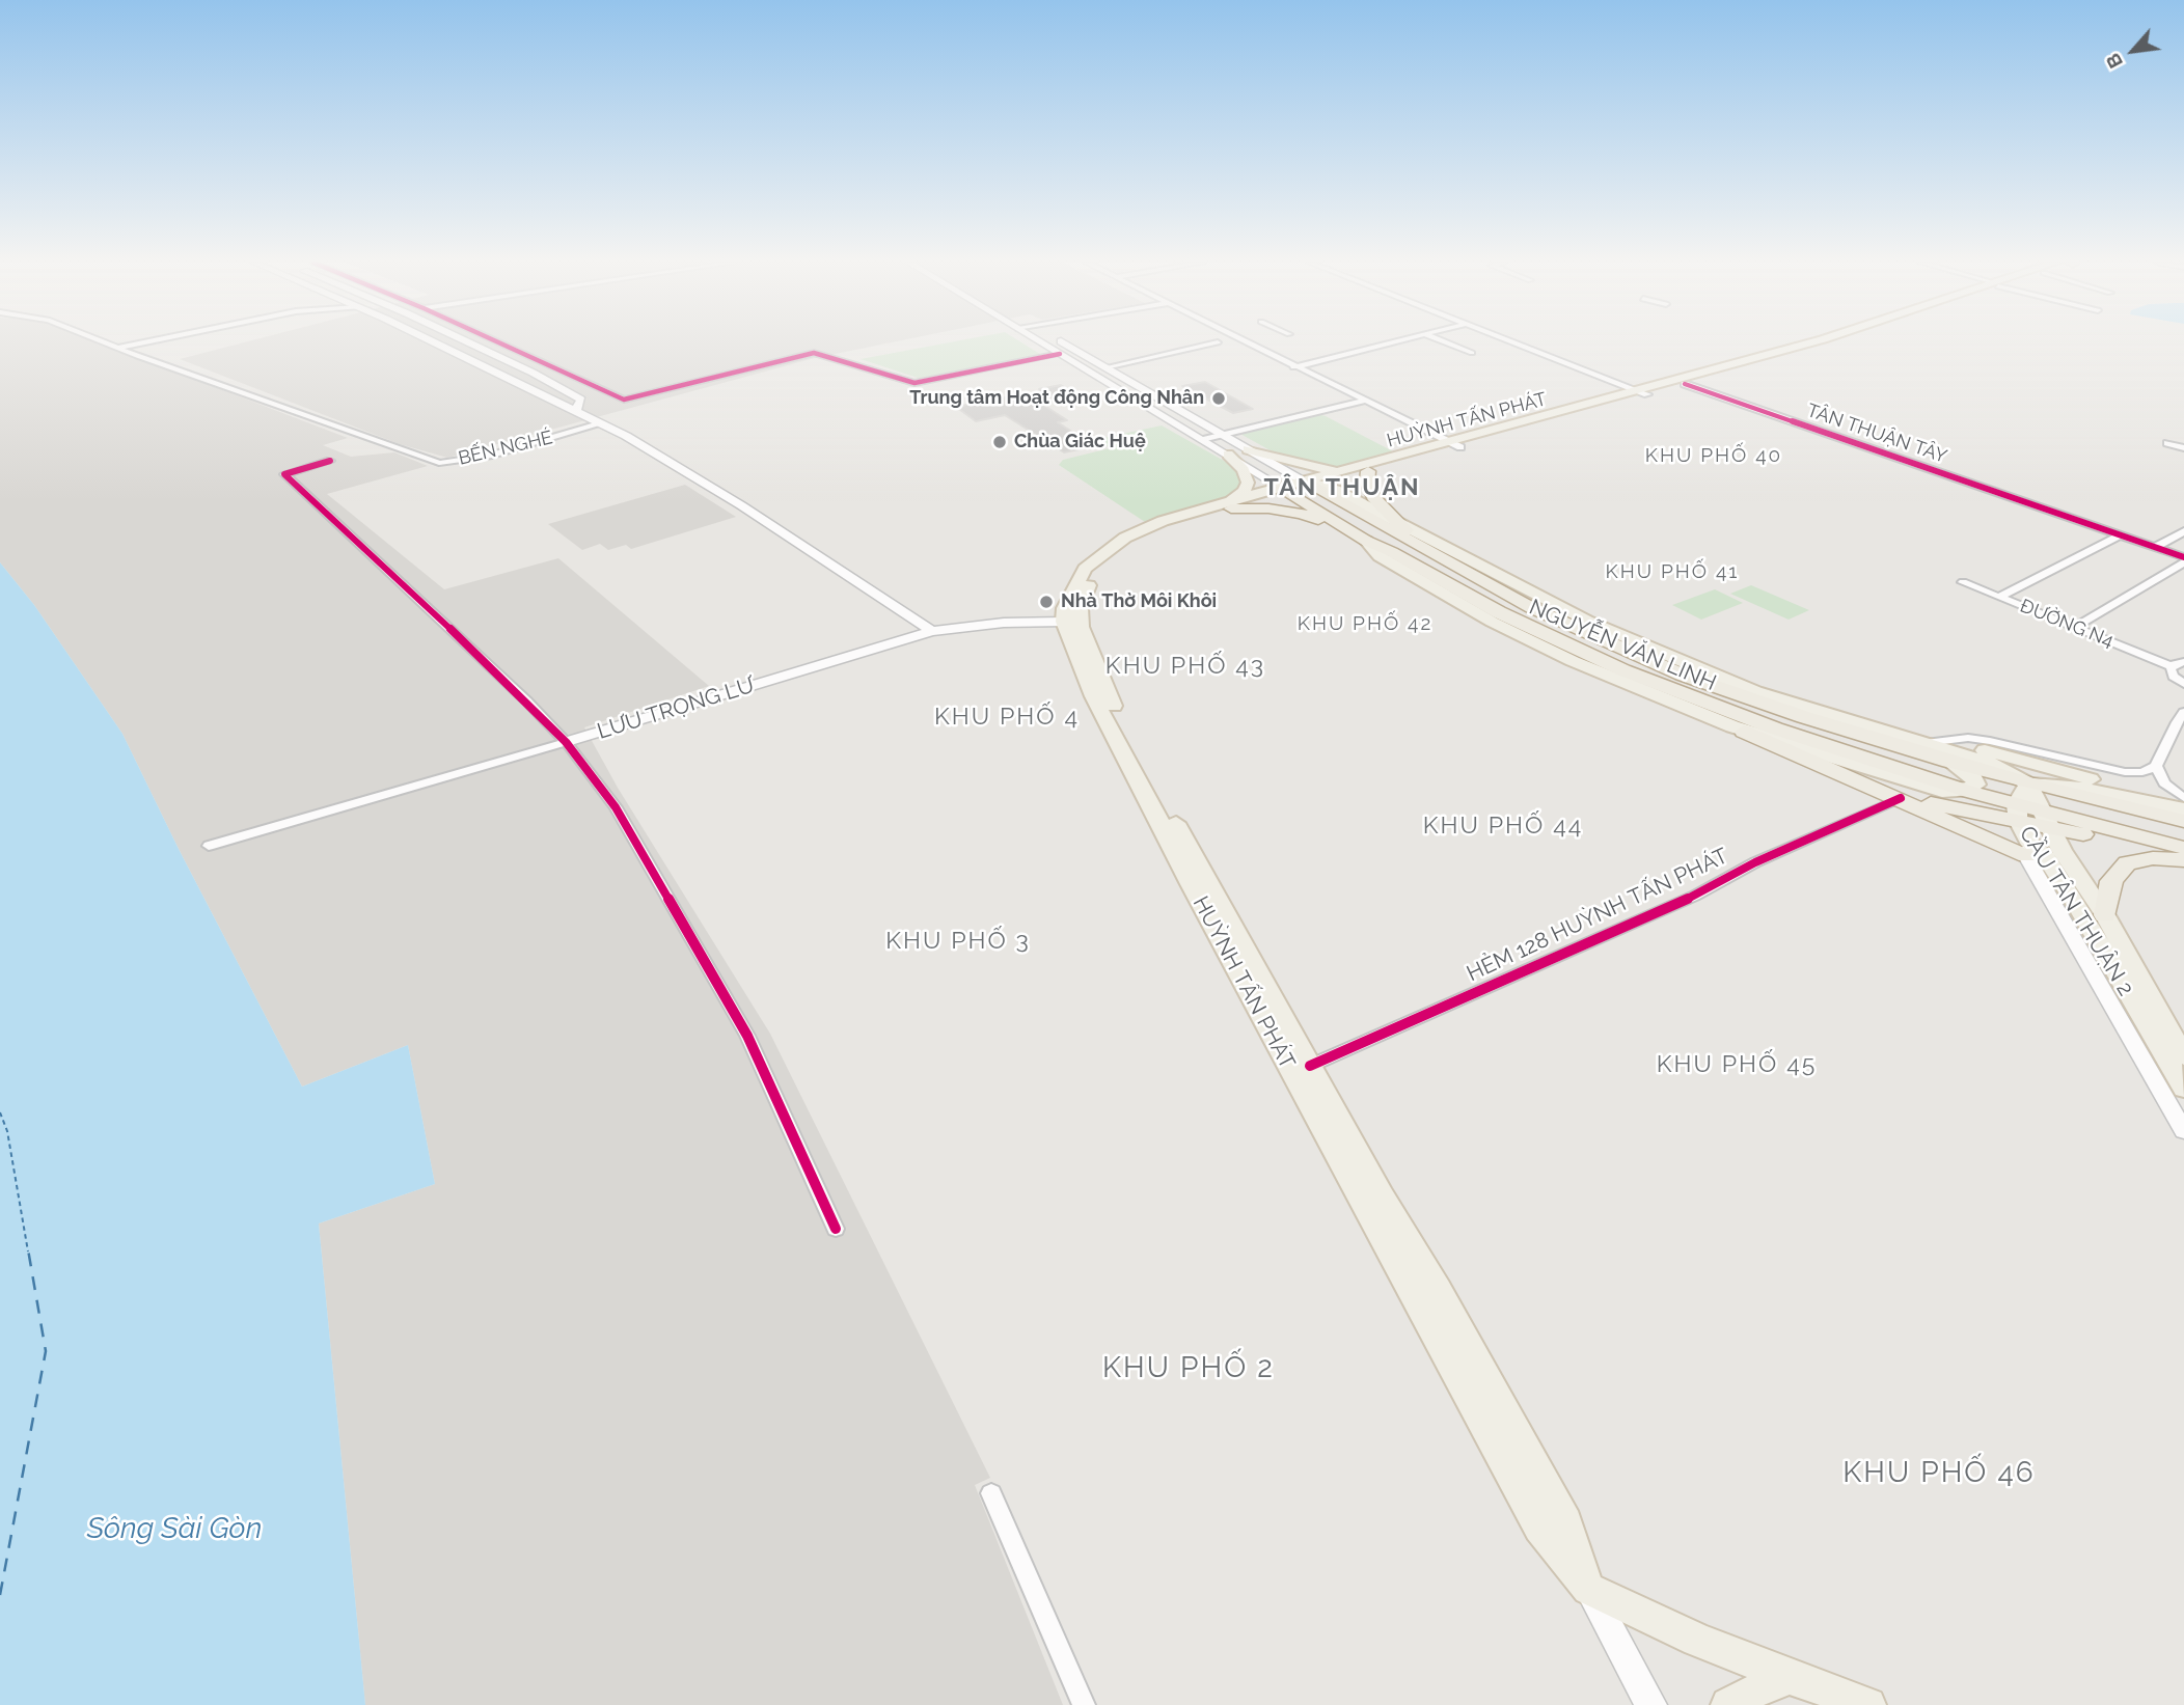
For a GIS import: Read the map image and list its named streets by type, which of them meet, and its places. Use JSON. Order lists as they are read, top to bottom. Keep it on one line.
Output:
{"streets":{"highway":["NGUYỄN VĂN LINH"],"main road":["HUỲNH TẤN PHÁT","CẦU TÂN THUẬN 2"],"street":["TÂN THUẬN TÂY","BẾN NGHÉ","ĐƯỜNG N4","LƯU TRỌNG LƯ","HẺM 128 HUỲNH TẤN PHÁT"]},"crossings":[["HUỲNH TẤN PHÁT","TÂN THUẬN TÂY"],["HUỲNH TẤN PHÁT","NGUYỄN VĂN LINH"],["HUỲNH TẤN PHÁT","LƯU TRỌNG LƯ"],["HUỲNH TẤN PHÁT","HẺM 128 HUỲNH TẤN PHÁT"],["NGUYỄN VĂN LINH","CẦU TÂN THUẬN 2"]],"districts":["KHU PHỐ 40","TÂN THUẬN","KHU PHỐ 41","KHU PHỐ 42","KHU PHỐ 43","KHU PHỐ 4","KHU PHỐ 44","KHU PHỐ 3","KHU PHỐ 45","KHU PHỐ 2","KHU PHỐ 46"],"water":["Sông Sài Gòn"],"places":["Trung tâm Hoạt động Công Nhân","Chùa Giác Huệ","Nhà Thờ Môi Khôi"],"north":"bottom left"}
